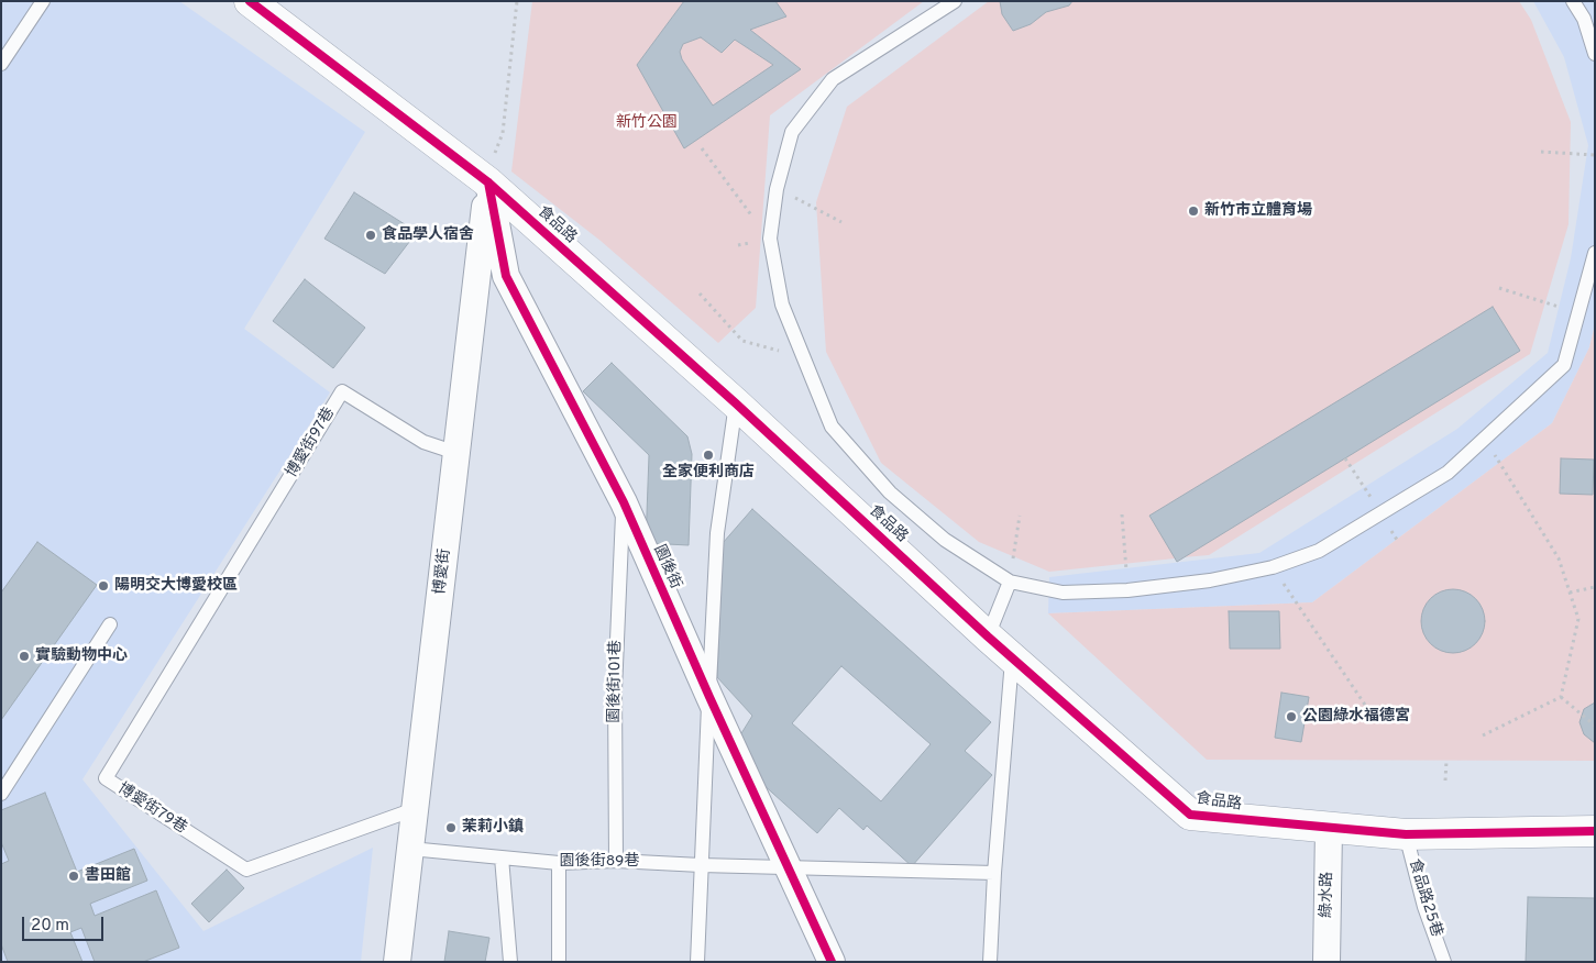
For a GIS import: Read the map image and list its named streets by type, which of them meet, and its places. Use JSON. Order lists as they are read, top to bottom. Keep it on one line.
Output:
{"streets":{"street":["食品路","園後街","博愛街","綠水路"],"lane":["博愛街97巷","園後街101巷","博愛街79巷","園後街89巷","食品路25巷"]},"crossings":[["食品路","園後街"],["食品路","博愛街"],["食品路","綠水路"],["食品路","食品路25巷"],["博愛街97巷","博愛街"],["博愛街97巷","博愛街79巷"],["園後街","博愛街"],["園後街","園後街101巷"],["園後街","園後街89巷"],["博愛街","博愛街79巷"],["博愛街","園後街89巷"],["園後街101巷","園後街89巷"]],"parks":["新竹公園"],"places":["新竹市立體育場","食品學人宿舍","全家便利商店","陽明交大博愛校區","實驗動物中心","公園綠水福德宮","茉莉小鎮","書田館"],"scale_bar":"20 m"}
